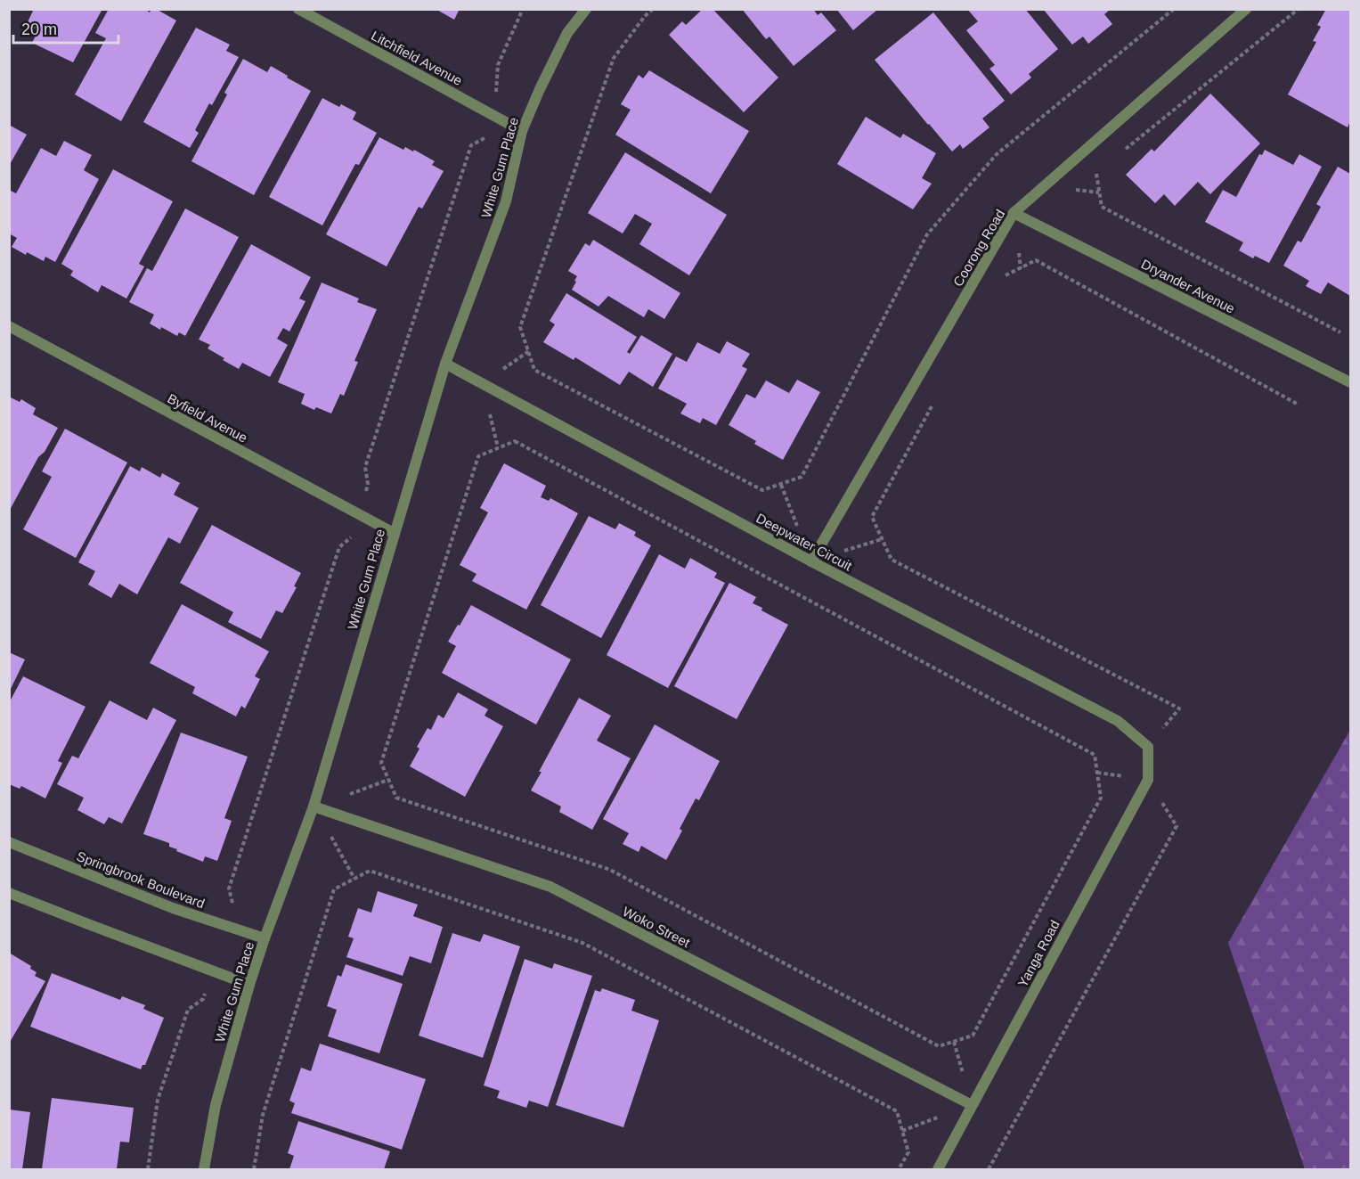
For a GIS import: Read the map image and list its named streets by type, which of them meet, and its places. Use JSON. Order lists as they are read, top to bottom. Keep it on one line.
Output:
{"streets":{"street":["Litchfield Avenue","White Gum Place","Coorong Road","Dryander Avenue","Byfield Avenue","Deepwater Circuit","Springbrook Boulevard","Woko Street","Yanga Road"]},"crossings":[["Litchfield Avenue","White Gum Place"],["White Gum Place","Byfield Avenue"],["White Gum Place","Deepwater Circuit"],["White Gum Place","Springbrook Boulevard"],["White Gum Place","Woko Street"],["Coorong Road","Dryander Avenue"],["Coorong Road","Deepwater Circuit"],["Deepwater Circuit","Yanga Road"],["Woko Street","Yanga Road"]],"scale_bar":"20 m"}
